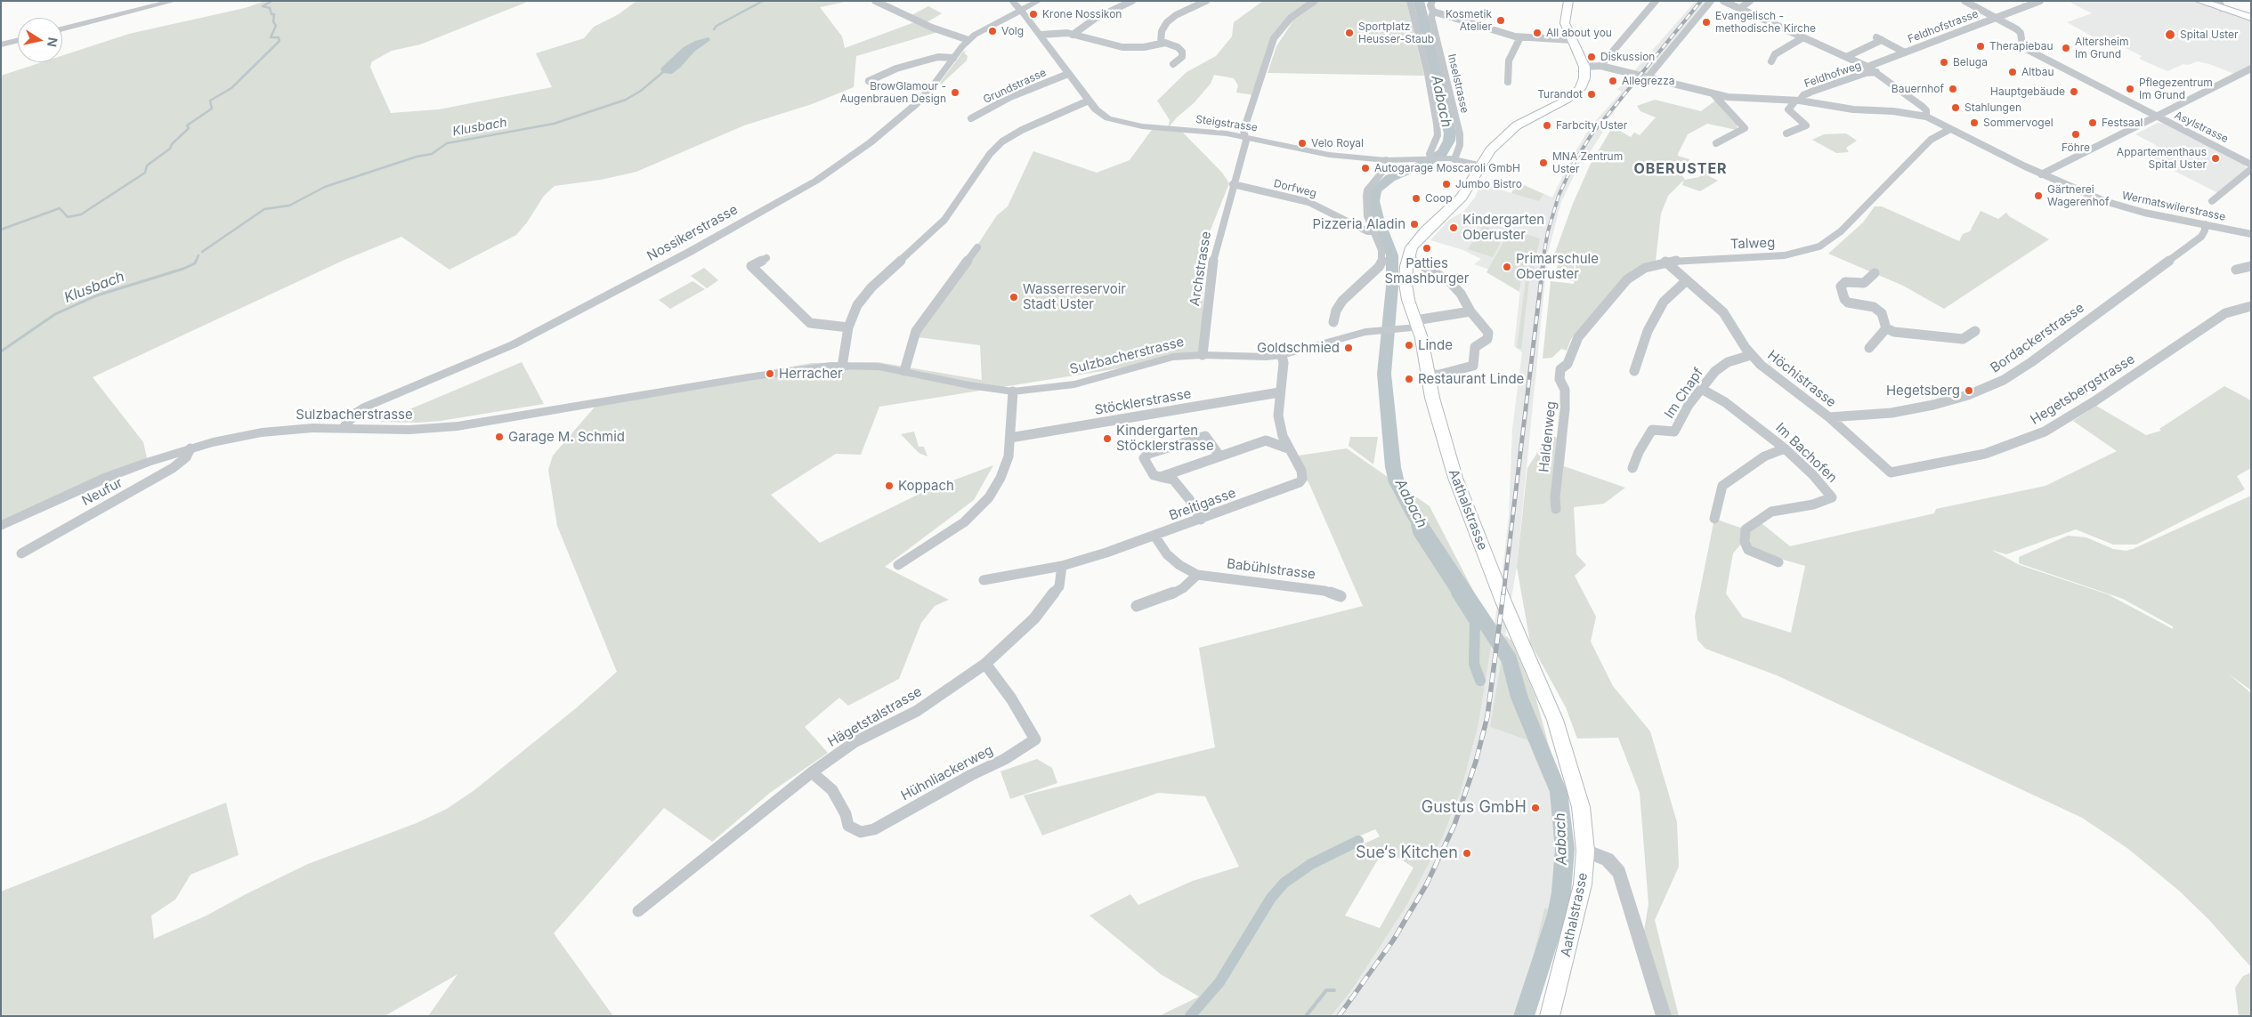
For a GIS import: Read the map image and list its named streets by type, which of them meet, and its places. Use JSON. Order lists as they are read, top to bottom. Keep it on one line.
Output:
{"streets":{"main road":["Aathalstrasse"],"street":["Feldhofstrasse","Feldhofweg","Inselstrasse","Grundstrasse","Steigstrasse","Asylstrasse","Dorfweg","Wermatswilerstrasse","Nossikerstrasse","Talweg","Archstrasse","Bordackerstrasse","Sulzbacherstrasse","Höchistrasse","Hegetsbergstrasse","Im Chapf","Stöcklerstrasse","Haldenweg","Im Bachofen","Neufur","Breitigasse","Babühlstrasse","Hägetstalstrasse","Hühnliackerweg"]},"crossings":[["Feldhofstrasse","Asylstrasse"],["Feldhofweg","Wermatswilerstrasse"],["Inselstrasse","Steigstrasse"],["Grundstrasse","Steigstrasse"],["Steigstrasse","Nossikerstrasse"],["Steigstrasse","Archstrasse"],["Steigstrasse","Aathalstrasse"],["Dorfweg","Archstrasse"],["Wermatswilerstrasse","Talweg"],["Wermatswilerstrasse","Bordackerstrasse"],["Wermatswilerstrasse","Aathalstrasse"],["Nossikerstrasse","Sulzbacherstrasse"],["Talweg","Höchistrasse"],["Talweg","Haldenweg"],["Archstrasse","Sulzbacherstrasse"],["Bordackerstrasse","Höchistrasse"],["Sulzbacherstrasse","Neufur"],["Sulzbacherstrasse","Breitigasse"],["Sulzbacherstrasse","Aathalstrasse"],["Höchistrasse","Hegetsbergstrasse"],["Höchistrasse","Im Chapf"],["Im Chapf","Im Bachofen"],["Stöcklerstrasse","Breitigasse"],["Breitigasse","Babühlstrasse"],["Breitigasse","Hägetstalstrasse"],["Hägetstalstrasse","Hühnliackerweg"]],"districts":["OBERUSTER"],"water":["Aabach","Klusbach"],"places":["Krone Nossikon","Kosmetik Atelier","Evangelisch - methodische Kirche","Volg","Sportplatz Heusser-Staub","All about you","Spital Uster","Therapiebau","Altersheim Im Grund","Diskussion","Beluga","Altbau","Allegrezza","Bauernhof","Pflegezentrum Im Grund","Hauptgebäude","BrowGlamour - Augenbrauen Design","Turandot","Stahlungen","Sommervogel","Festsaal","Farbcity Uster","Föhre","Velo Royal","Appartementhaus Spital Uster","MNA Zentrum Uster","Autogarage Moscaroli GmbH","Jumbo Bistro","Gärtnerei Wagerenhof","Coop","Pizzeria Aladin","Kindergarten Oberuster","Patties Smashburger","Primarschule Oberuster","Wasserreservoir Stadt Uster","Linde","Goldschmied","Herracher","Restaurant Linde","Hegetsberg","Garage M. Schmid","Kindergarten Stöcklerstrasse","Koppach","Gustus GmbH","Sue‘s Kitchen"],"north":"right"}
